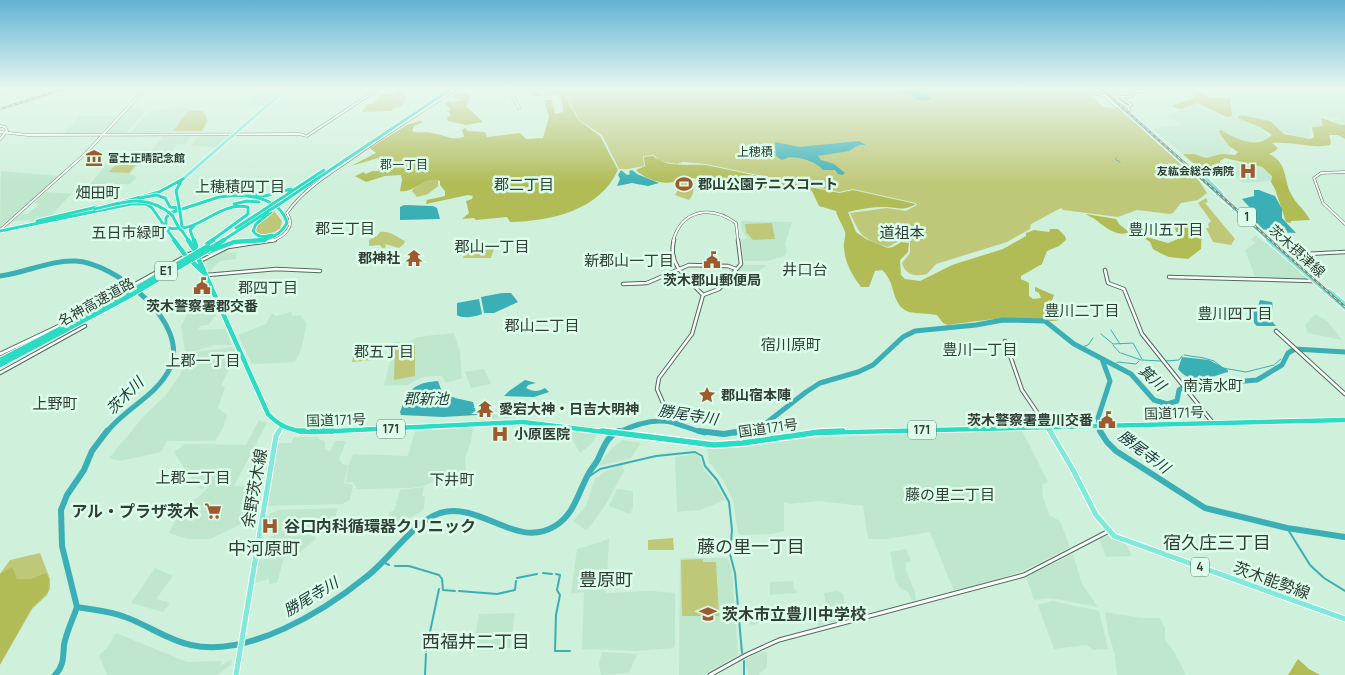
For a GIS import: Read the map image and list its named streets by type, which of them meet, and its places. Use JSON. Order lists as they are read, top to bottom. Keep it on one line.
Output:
{"streets":{"highway":["E1","名神高速道路","国道171号","171"],"main road":["1","茨木摂津線","余野茨木線","4","茨木能勢線"]},"crossings":[["国道171号","余野茨木線"]],"districts":["上穂積","郡一丁目","郡二丁目","上穂積四丁目","畑田町","郡三丁目","豊川五丁目","五日市緑町","道祖本","郡山一丁目","新郡山一丁目","井口台","郡四丁目","豊川二丁目","豊川四丁目","郡山二丁目","宿川原町","豊川一丁目","郡五丁目","上郡一丁目","南清水町","上野町","上郡二丁目","下井町","藤の里二丁目","宿久庄三丁目","藤の里一丁目","中河原町","豊原町","西福井二丁目"],"water":["箕川","茨木川","郡新池","勝尾寺川"],"places":{"museum":["富士正晴記念館"],"hospital":["友紘会総合病院","小原医院","谷口内科循環器クリニック"],"sports":["郡山公園テニスコート"],"temple":["郡神社","愛宕大神・日吉大明神"],"public building":["茨木郡山郵便局","茨木警察署郡交番","茨木警察署豊川交番"],"place":["郡山宿本陣"],"supermarket":["アル・プラザ茨木"],"school or university":["茨木市立豊川中学校"]}}
